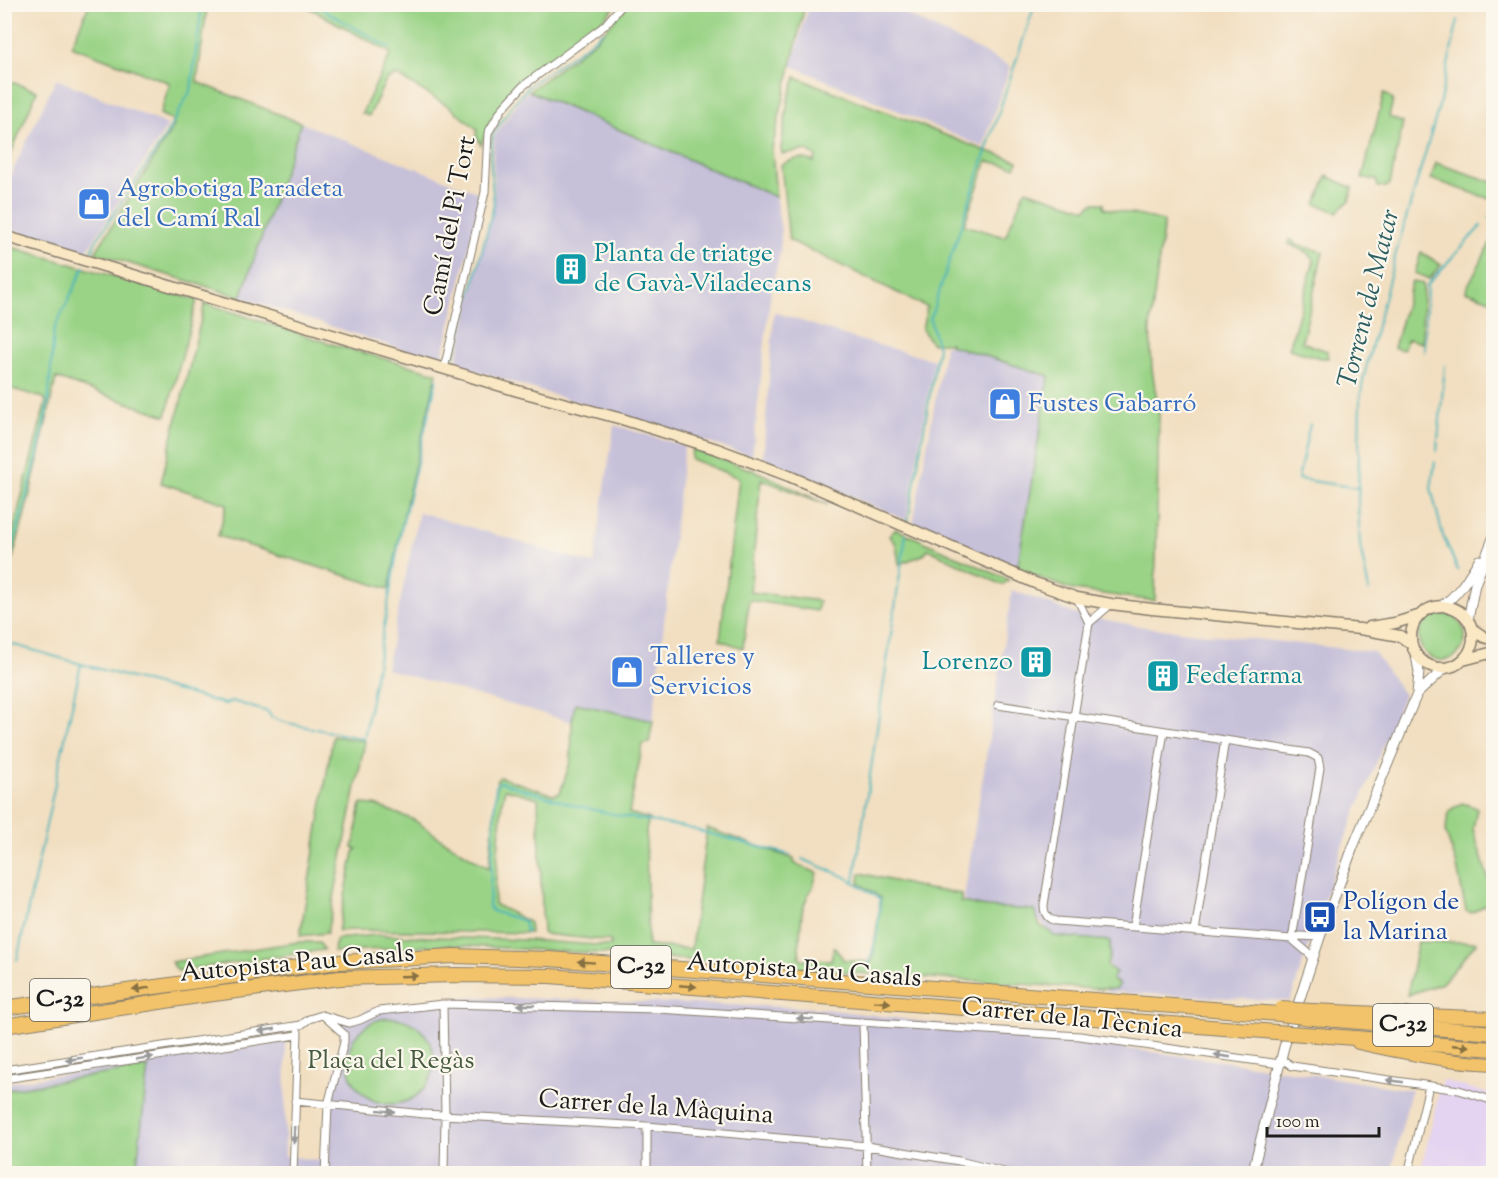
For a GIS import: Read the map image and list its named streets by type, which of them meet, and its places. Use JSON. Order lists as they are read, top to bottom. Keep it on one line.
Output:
{"streets":{"highway":["Autopista Pau Casals","C-32"],"street":["Camí del Pi Tort","Carrer de la Tècnica","Carrer de la Màquina"]},"one_way":["Carrer de la Tècnica"],"water":["Torrent de Matar"],"parks":["Plaça del Regàs"],"places":{"shop":["Agrobotiga Paradeta del Camí Ral","Fustes Gabarró","Talleres y Servicios"],"building":["Planta de triatge de Gavà-Viladecans","Lorenzo","Fedefarma"],"bus stop":["Polígon de la Marina"]},"scale_bar":"100 m"}
